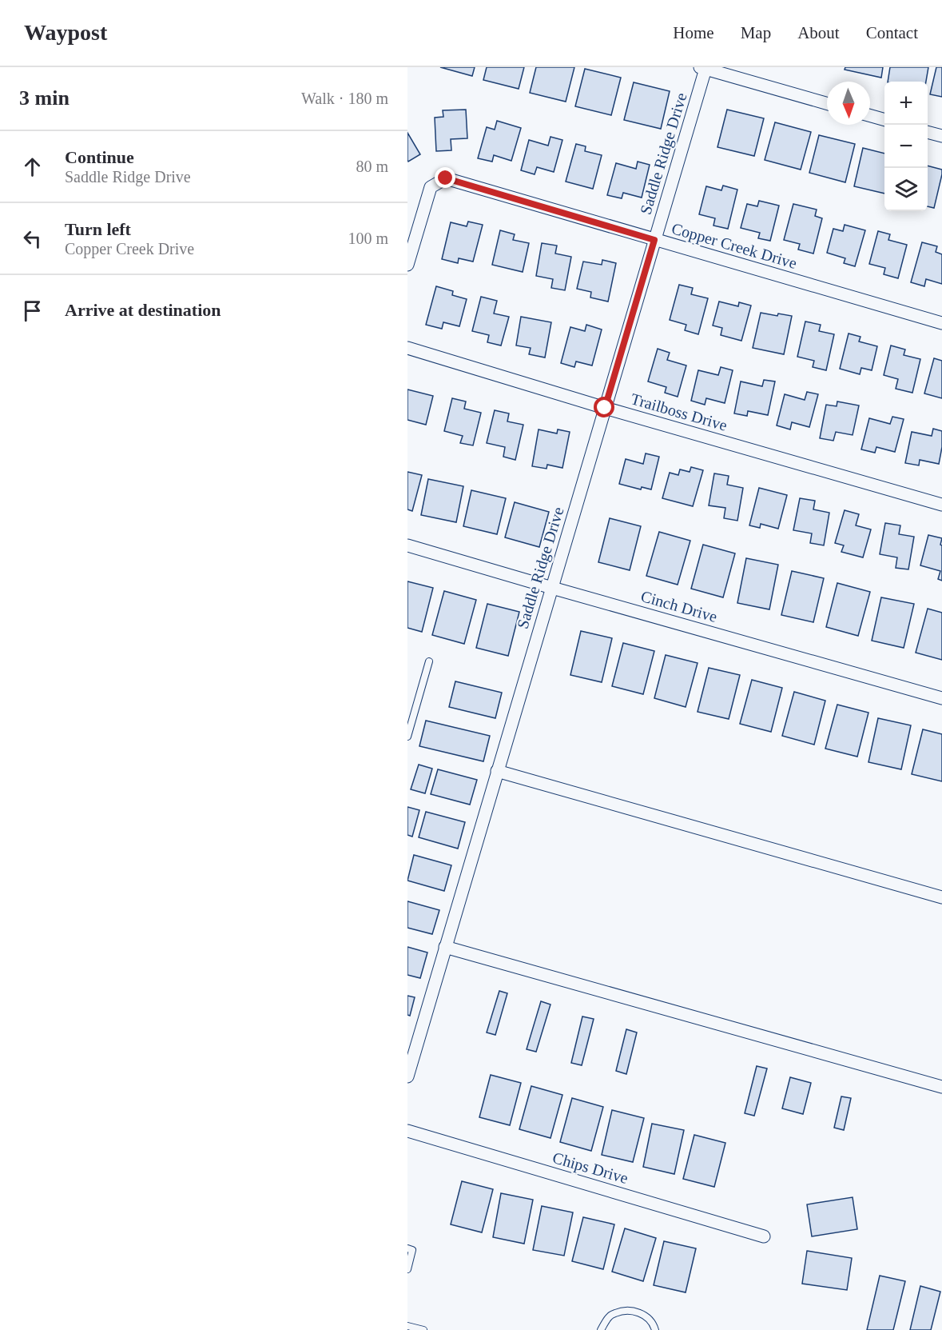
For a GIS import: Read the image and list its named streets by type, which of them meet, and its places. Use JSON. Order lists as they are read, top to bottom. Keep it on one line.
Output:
{"streets":{"street":["Saddle Ridge Drive","Copper Creek Drive","Trailboss Drive","Cinch Drive","Chips Drive"]},"crossings":[["Saddle Ridge Drive","Copper Creek Drive"],["Saddle Ridge Drive","Trailboss Drive"],["Saddle Ridge Drive","Cinch Drive"]],"north":"bottom","page":{"header":"Waypost","nav":["Home","Map","About","Contact"],"heading":["3 min","Walk · 180 m"],"map_buttons":["+","−"],"list":[["Continue","Saddle Ridge Drive","80 m"],["Turn left","Copper Creek Drive","100 m"],"Arrive at destination"]}}
